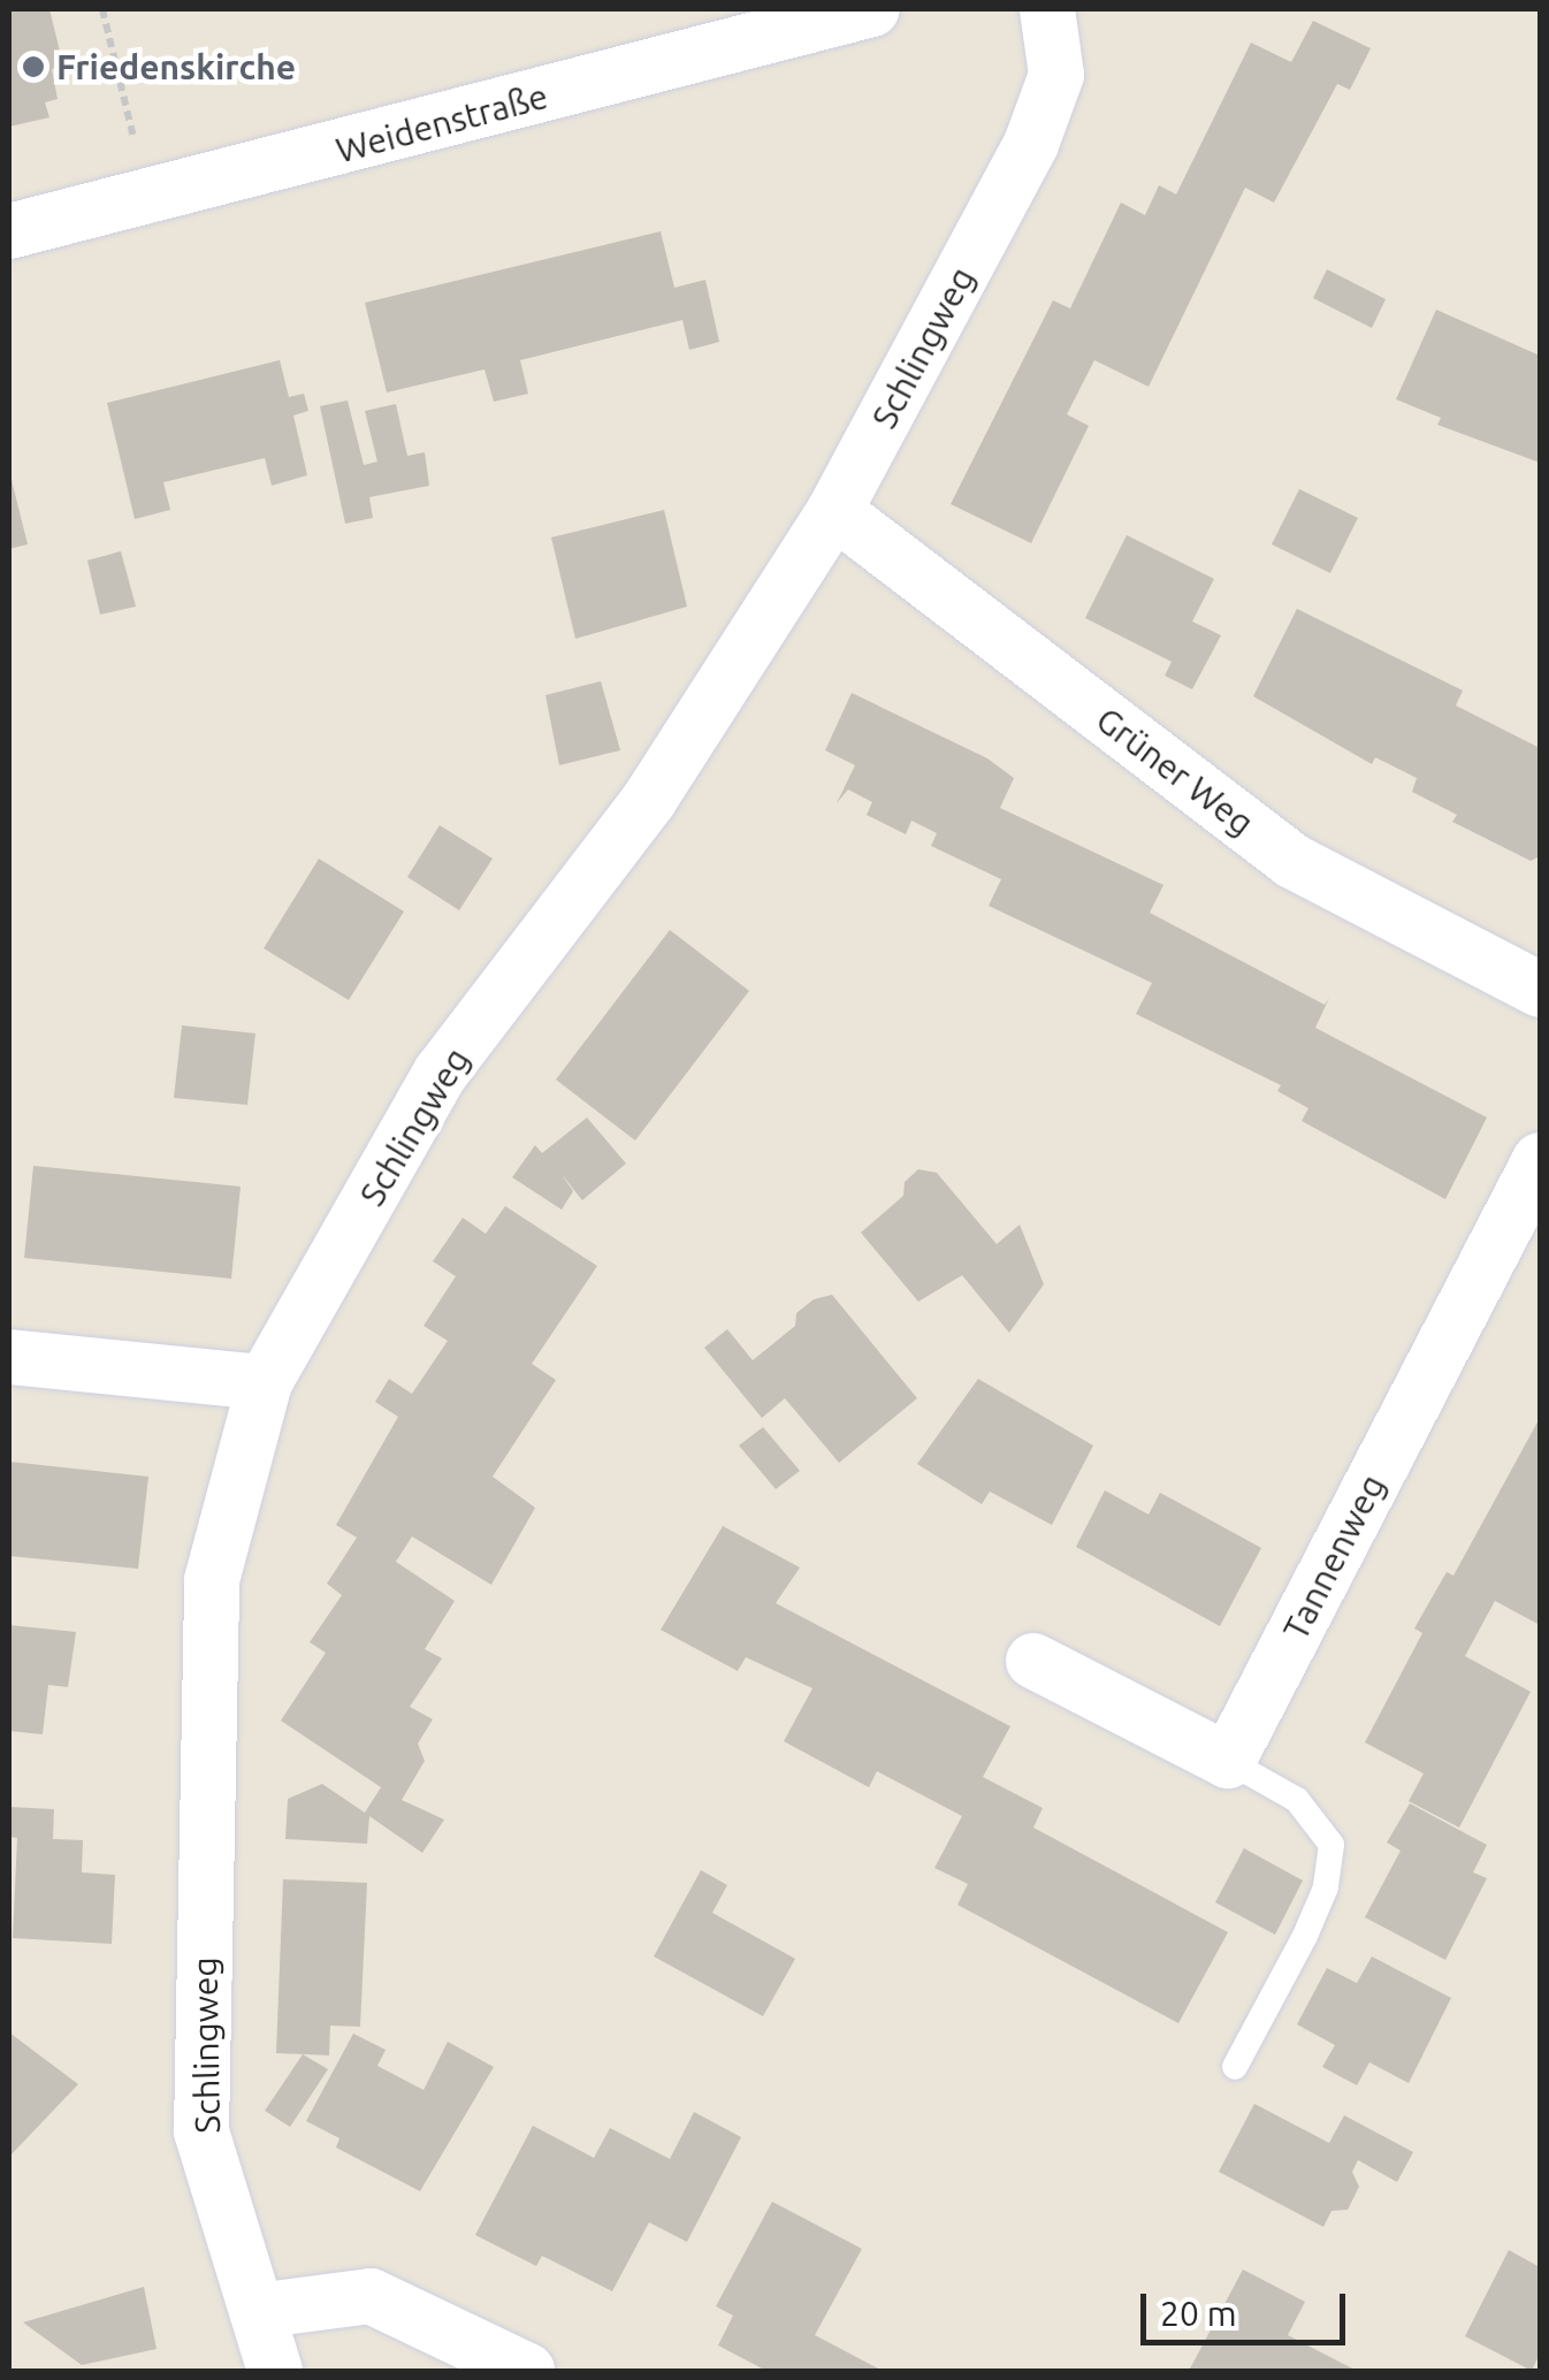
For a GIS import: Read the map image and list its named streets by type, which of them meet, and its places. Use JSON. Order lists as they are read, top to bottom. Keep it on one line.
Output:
{"streets":{"street":["Weidenstraße","Schlingweg","Grüner Weg","Tannenweg"]},"crossings":[["Schlingweg","Grüner Weg"]],"places":["Friedenskirche"],"scale_bar":"20 m"}
